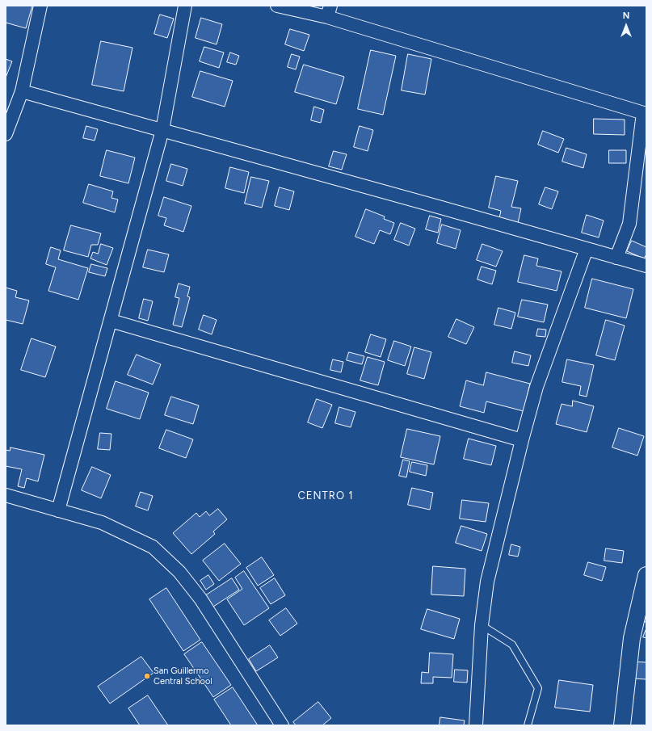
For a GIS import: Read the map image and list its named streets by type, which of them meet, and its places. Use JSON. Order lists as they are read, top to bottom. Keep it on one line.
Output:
{"districts":["CENTRO 1"],"places":["San Guillermo Central School"],"north":"top"}
